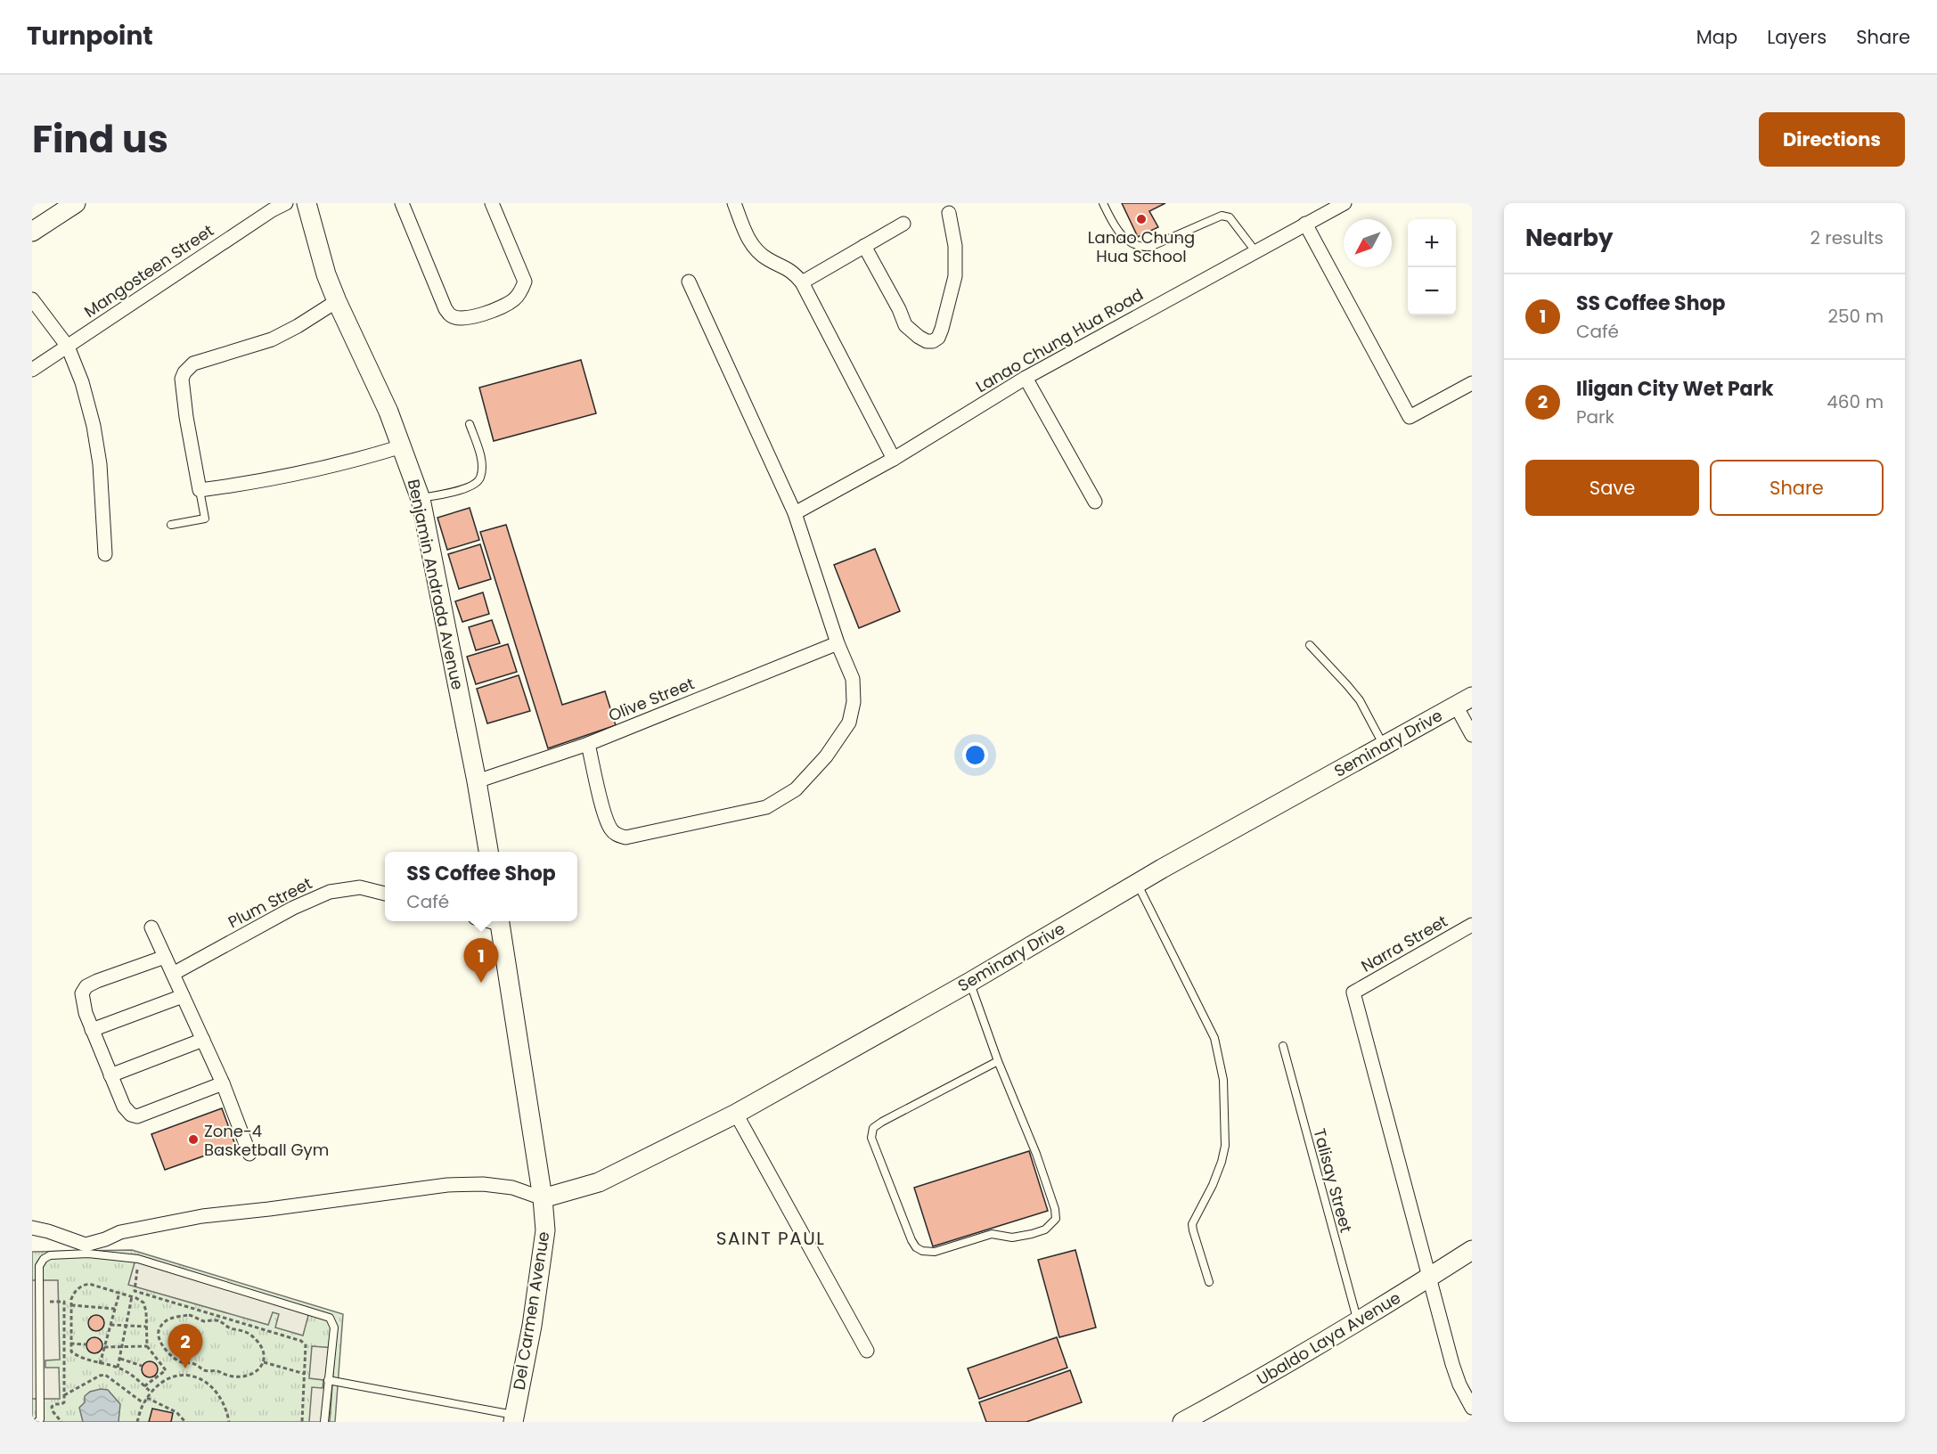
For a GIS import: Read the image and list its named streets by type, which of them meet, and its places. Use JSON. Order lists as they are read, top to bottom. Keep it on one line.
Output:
{"streets":{"street":["Mangosteen Street","Lanao Chung Hua Road","Benjamin Andrada Avenue","Olive Street","Seminary Drive","Plum Street","Narra Street","Del Carmen Avenue","Ubaldo Laya Avenue"],"lane":["Talisay Street"]},"crossings":[["Benjamin Andrada Avenue","Olive Street"],["Seminary Drive","Del Carmen Avenue"],["Narra Street","Ubaldo Laya Avenue"],["Talisay Street","Ubaldo Laya Avenue"]],"districts":["SAINT PAUL"],"places":["Lanao Chung Hua School","Zone-4 Basketball Gym"],"north":"bottom left","page":{"header":"Turnpoint","nav":["Map","Layers","Share"],"title":"Find us","buttons":["Directions",["Save","Share"]],"heading":["Nearby","2 results"],"map_buttons":["+","−"],"list":[{"mark":"1","name":"SS Coffee Shop","note":"Café","value":"250 m"},{"mark":"2","name":"Iligan City Wet Park","note":"Park","value":"460 m"}],"popup":["SS Coffee Shop","Café"],"pins":["1","2"]}}
